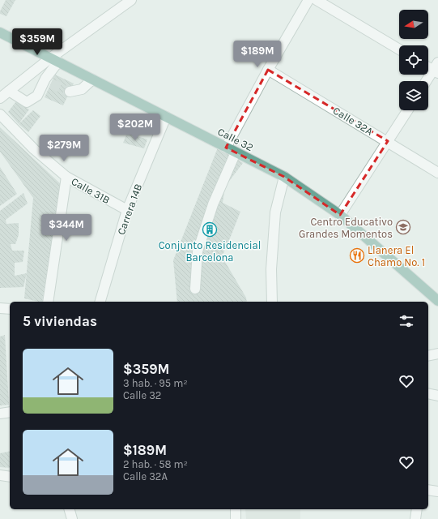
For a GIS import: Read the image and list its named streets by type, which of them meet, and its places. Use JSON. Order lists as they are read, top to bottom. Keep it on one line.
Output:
{"streets":{"main road":["Calle 32"],"street":["Calle 32A","Calle 31B","Carrera 14B"]},"crossings":[["Calle 32","Carrera 14B"],["Calle 31B","Carrera 14B"]],"places":{"school or university":["Centro Educativo Grandes Momentos"],"building":["Conjunto Residencial Barcelona"],"restaurant":["Llanera El Chamo No. 1"]},"north":"left","page":{"price":["$359M","$189M","$202M","$279M","$344M"],"heading":"5 viviendas","list":[{"name":"$359M","note":"3 hab. · 95 m² · Calle 32"},{"name":"$189M","note":"2 hab. · 58 m² · Calle 32A"}]}}
